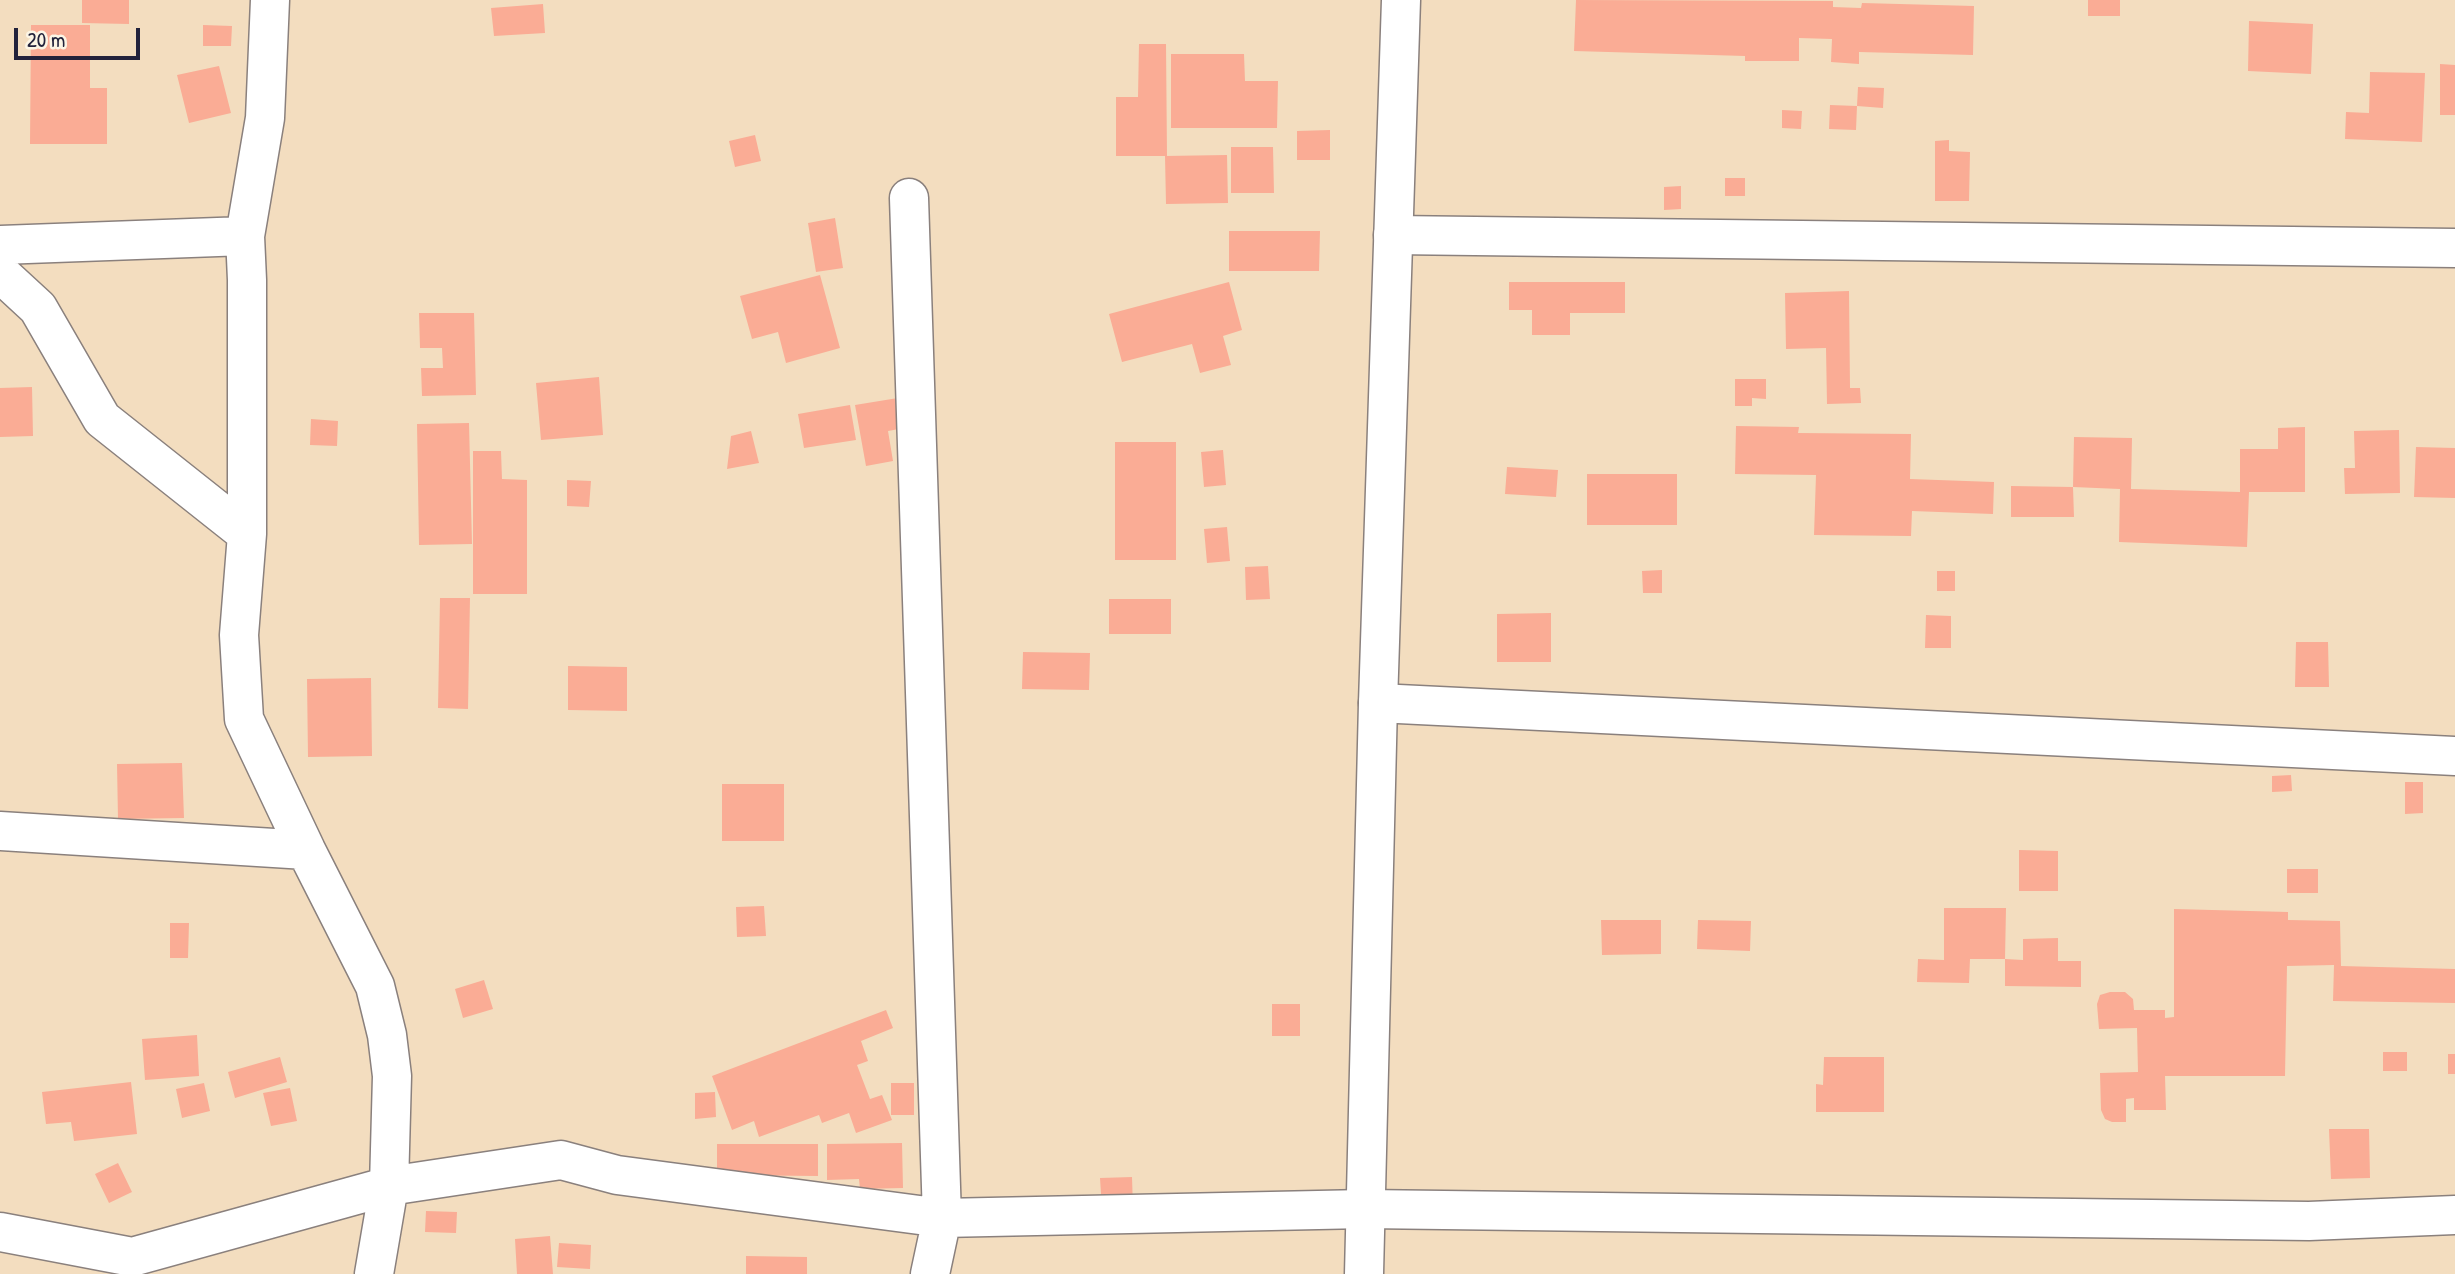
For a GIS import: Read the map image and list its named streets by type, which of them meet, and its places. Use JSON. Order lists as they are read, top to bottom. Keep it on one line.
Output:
{"scale_bar":"20 m"}
